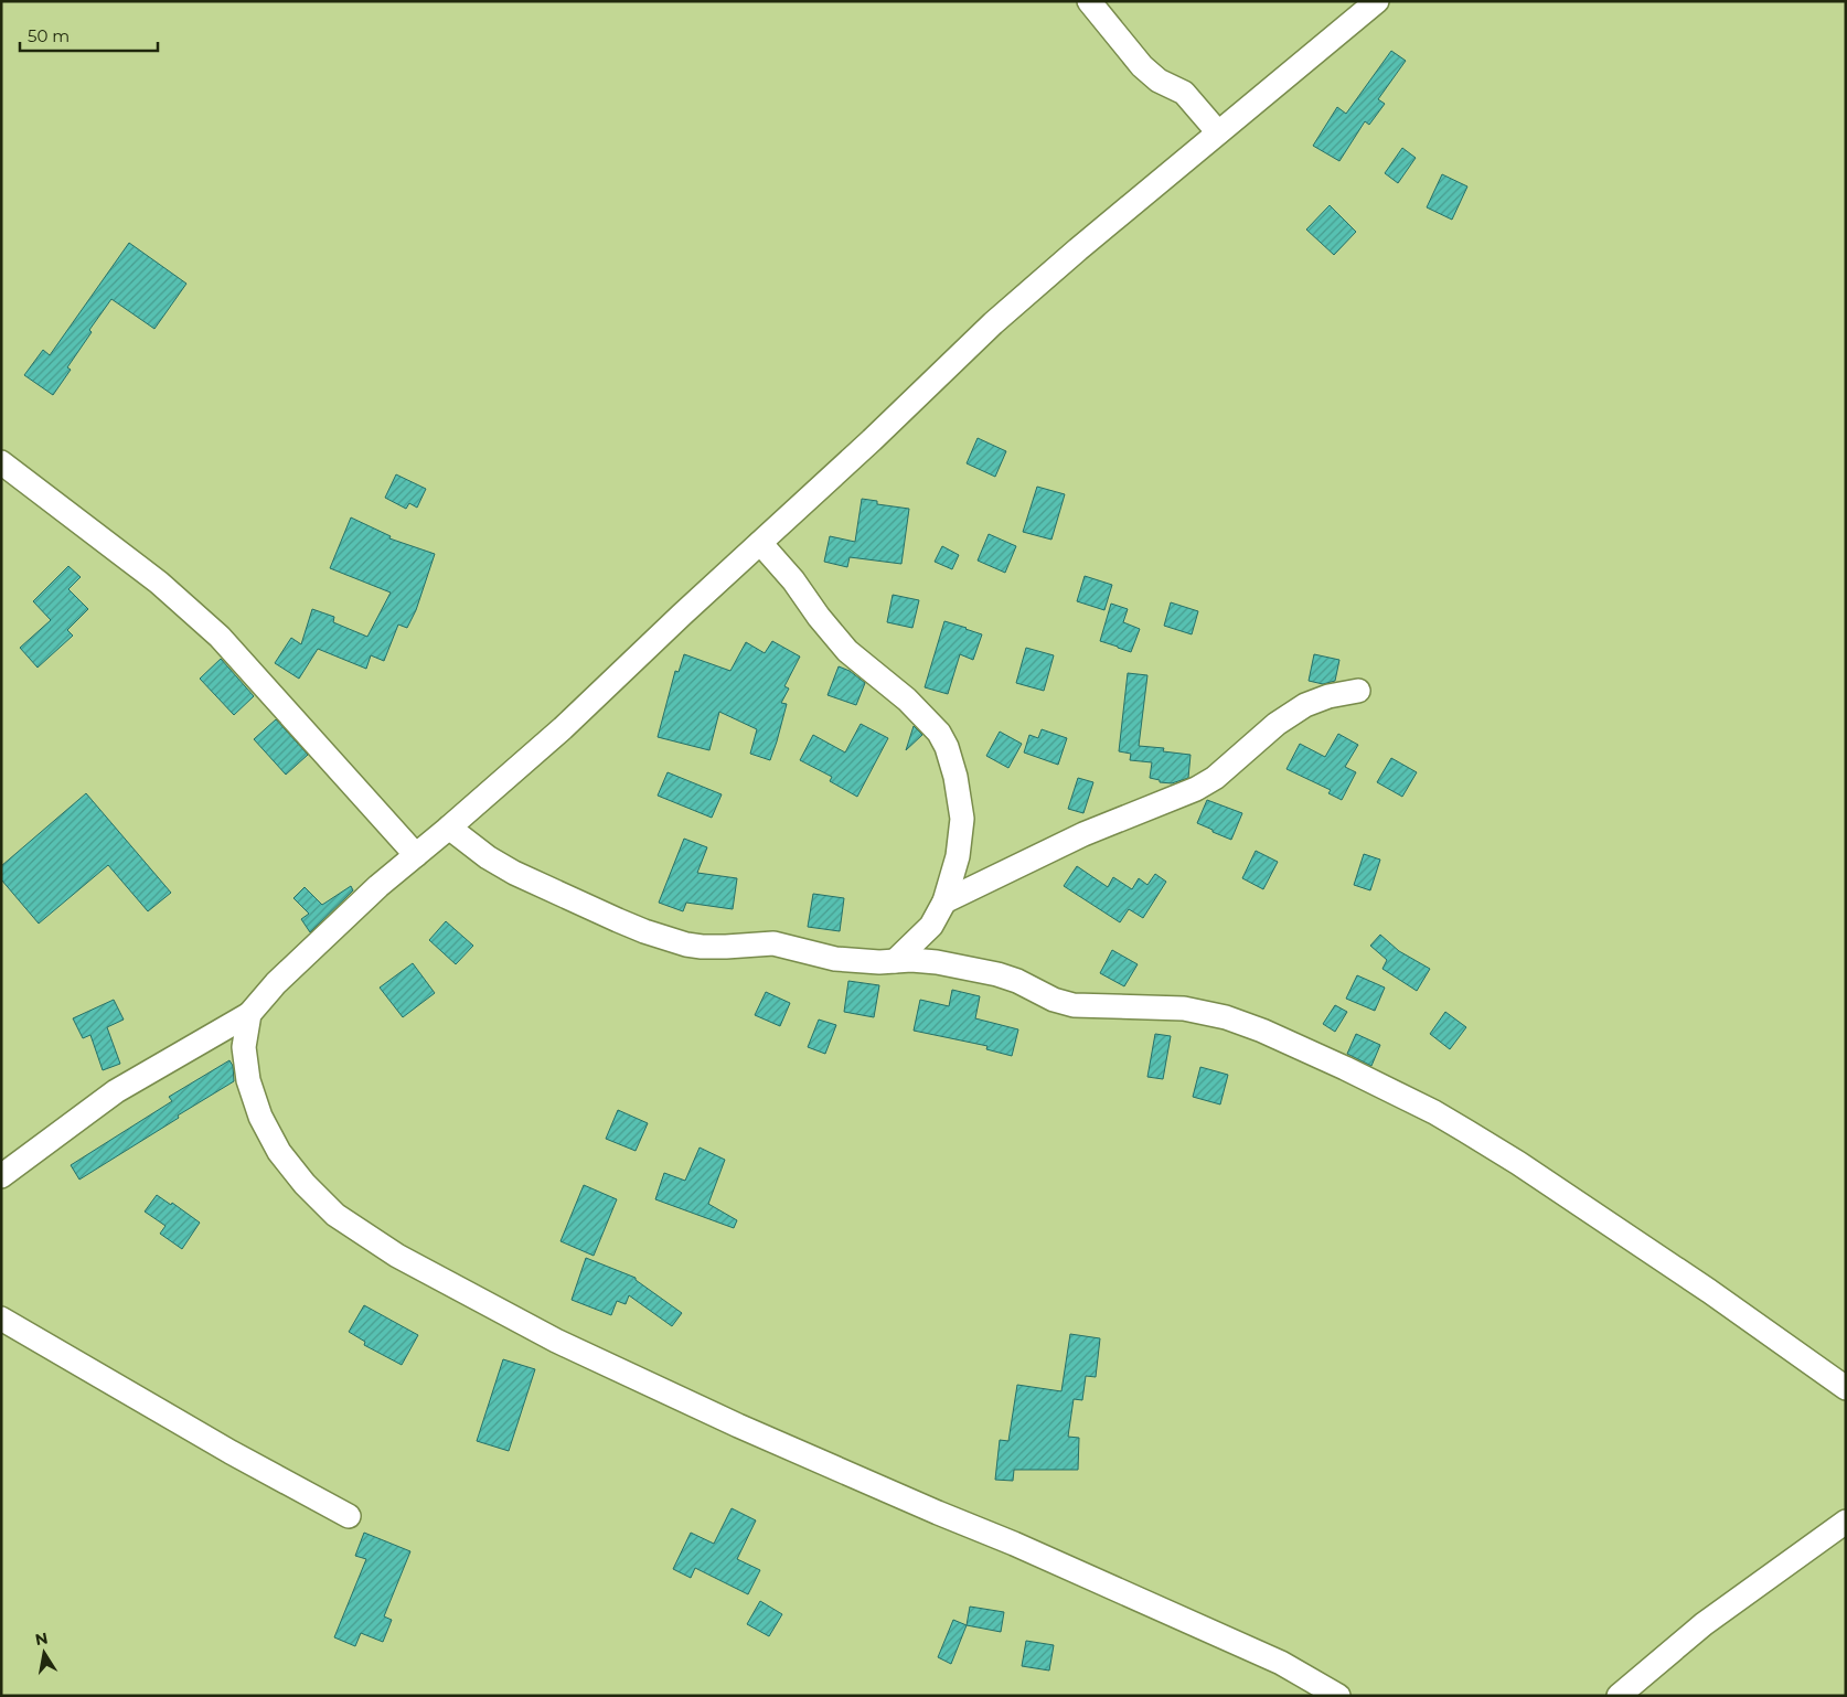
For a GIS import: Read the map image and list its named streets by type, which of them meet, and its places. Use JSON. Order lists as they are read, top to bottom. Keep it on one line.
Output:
{"scale_bar":"50 m","north":"top"}
